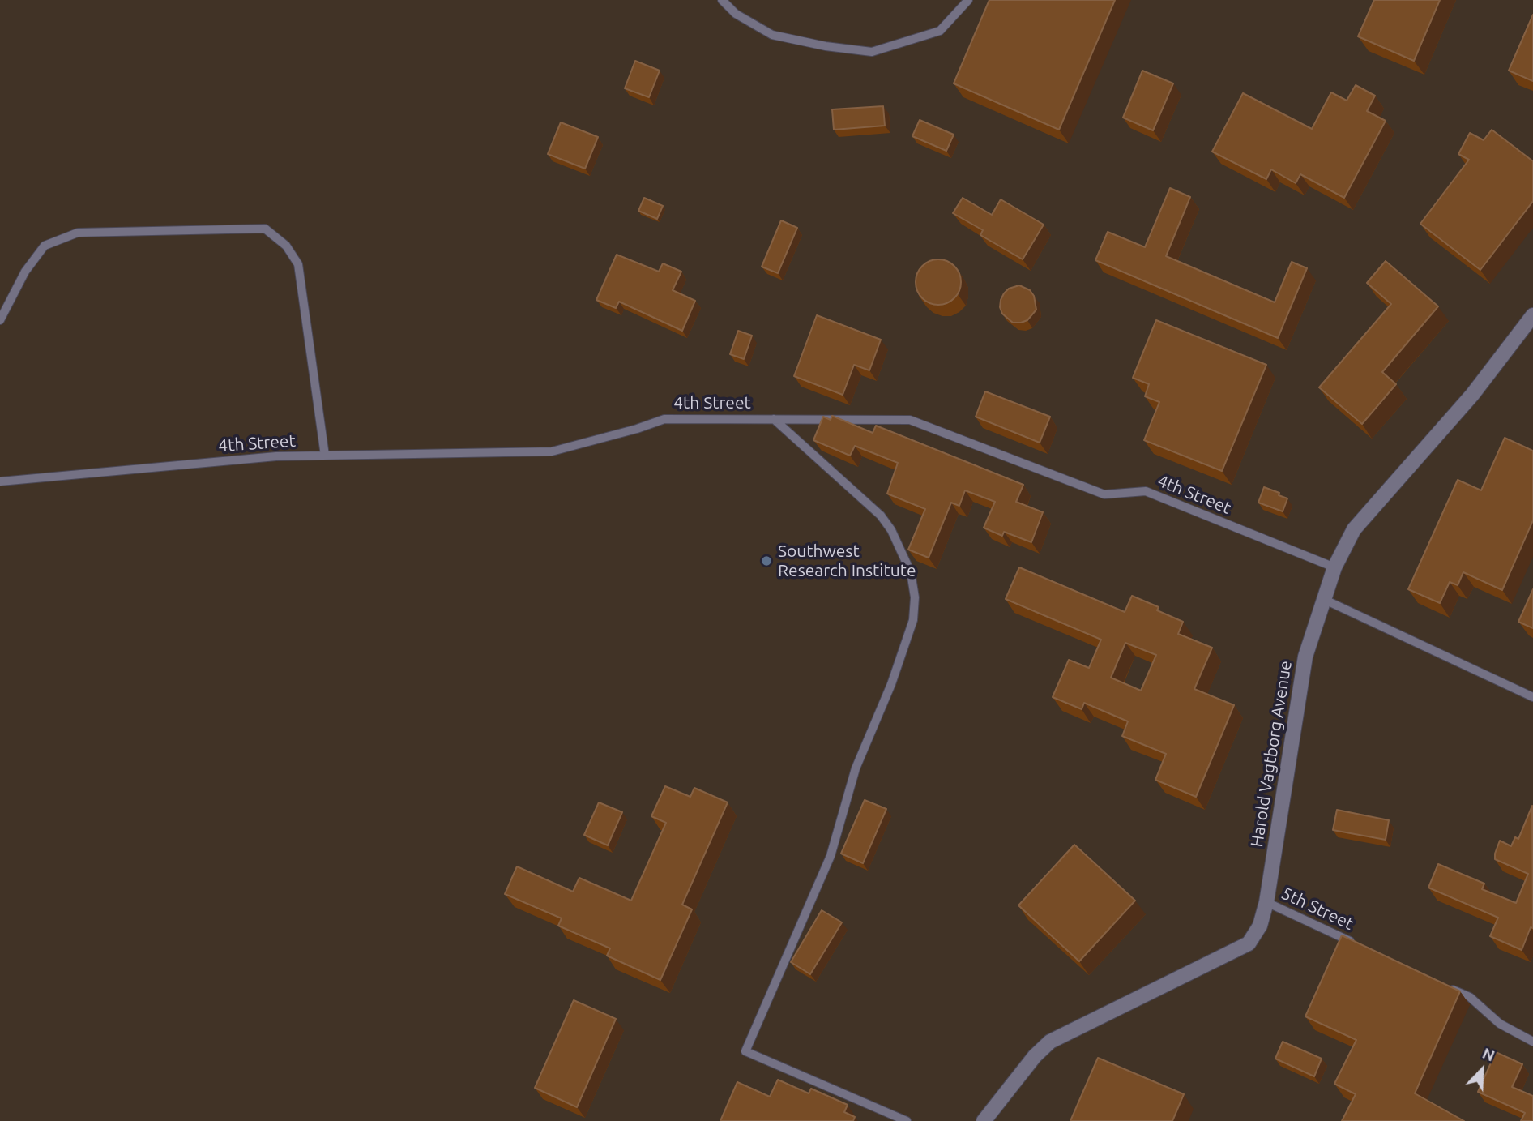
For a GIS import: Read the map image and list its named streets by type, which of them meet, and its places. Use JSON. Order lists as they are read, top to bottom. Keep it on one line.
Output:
{"streets":{"street":["Harold Vagtborg Avenue"],"lane":["4th Street","5th Street"]},"crossings":[["4th Street","Harold Vagtborg Avenue"],["Harold Vagtborg Avenue","5th Street"]],"places":["Southwest Research Institute"],"north":"top right"}
